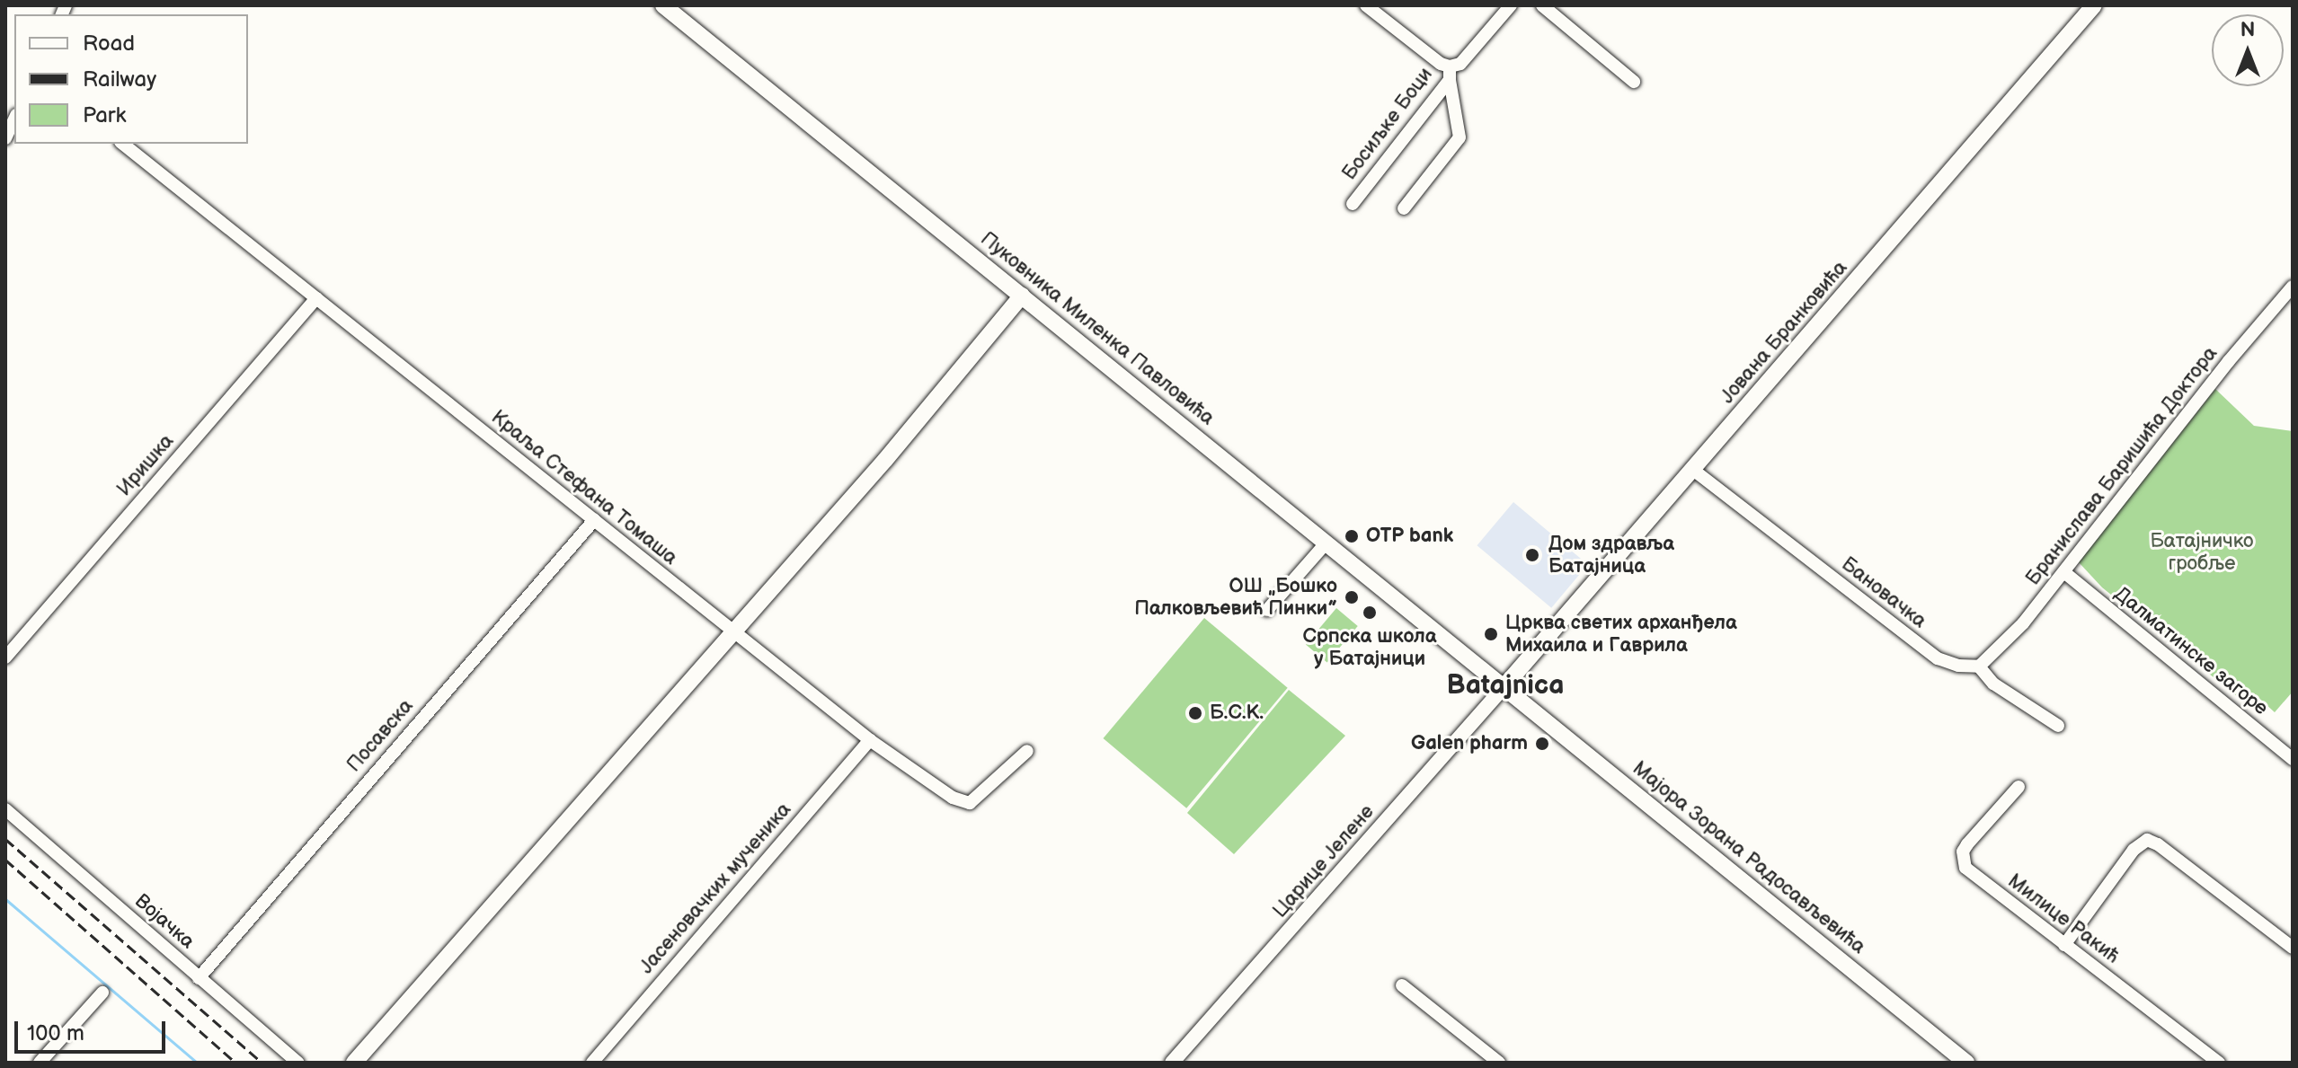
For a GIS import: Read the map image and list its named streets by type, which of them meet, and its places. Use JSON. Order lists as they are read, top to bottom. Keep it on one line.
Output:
{"streets":{"main road":["Пуковника Миленка Павловића","Јована Бранковића","Мајора Зорана Радосављевића"],"street":["Босиљке Боци","Иришка","Бранислава Баришића Доктора","Краља Стефана Томаша","Бановачка","Далматинске загоре","Посавска","Царице Јелене","Јасеновачких мученика","Милице Ракић","Војачка"]},"crossings":[["Пуковника Миленка Павловића","Јована Бранковића"],["Пуковника Миленка Павловића","Мајора Зорана Радосављевића"],["Пуковника Миленка Павловића","Царице Јелене"],["Јована Бранковића","Бановачка"],["Јована Бранковића","Мајора Зорана Радосављевића"],["Јована Бранковића","Царице Јелене"],["Иришка","Краља Стефана Томаша"],["Бранислава Баришића Доктора","Бановачка"],["Бранислава Баришића Доктора","Далматинске загоре"],["Краља Стефана Томаша","Посавска"],["Краља Стефана Томаша","Јасеновачких мученика"],["Посавска","Војачка"],["Мајора Зорана Радосављевића","Царице Јелене"]],"districts":["Batajnica"],"parks":["Батајничко гробље"],"places":["OTP bank","Дом здравља Батајница","ОШ „Бошко Палковљевић Пинки”","Српска школа у Батајници","Црква светих арханђела Михаила и Гаврила","Б.С.К.","Galen pharm"],"legend":["Road","Railway","Park"],"scale_bar":"100 m","north":"top"}
